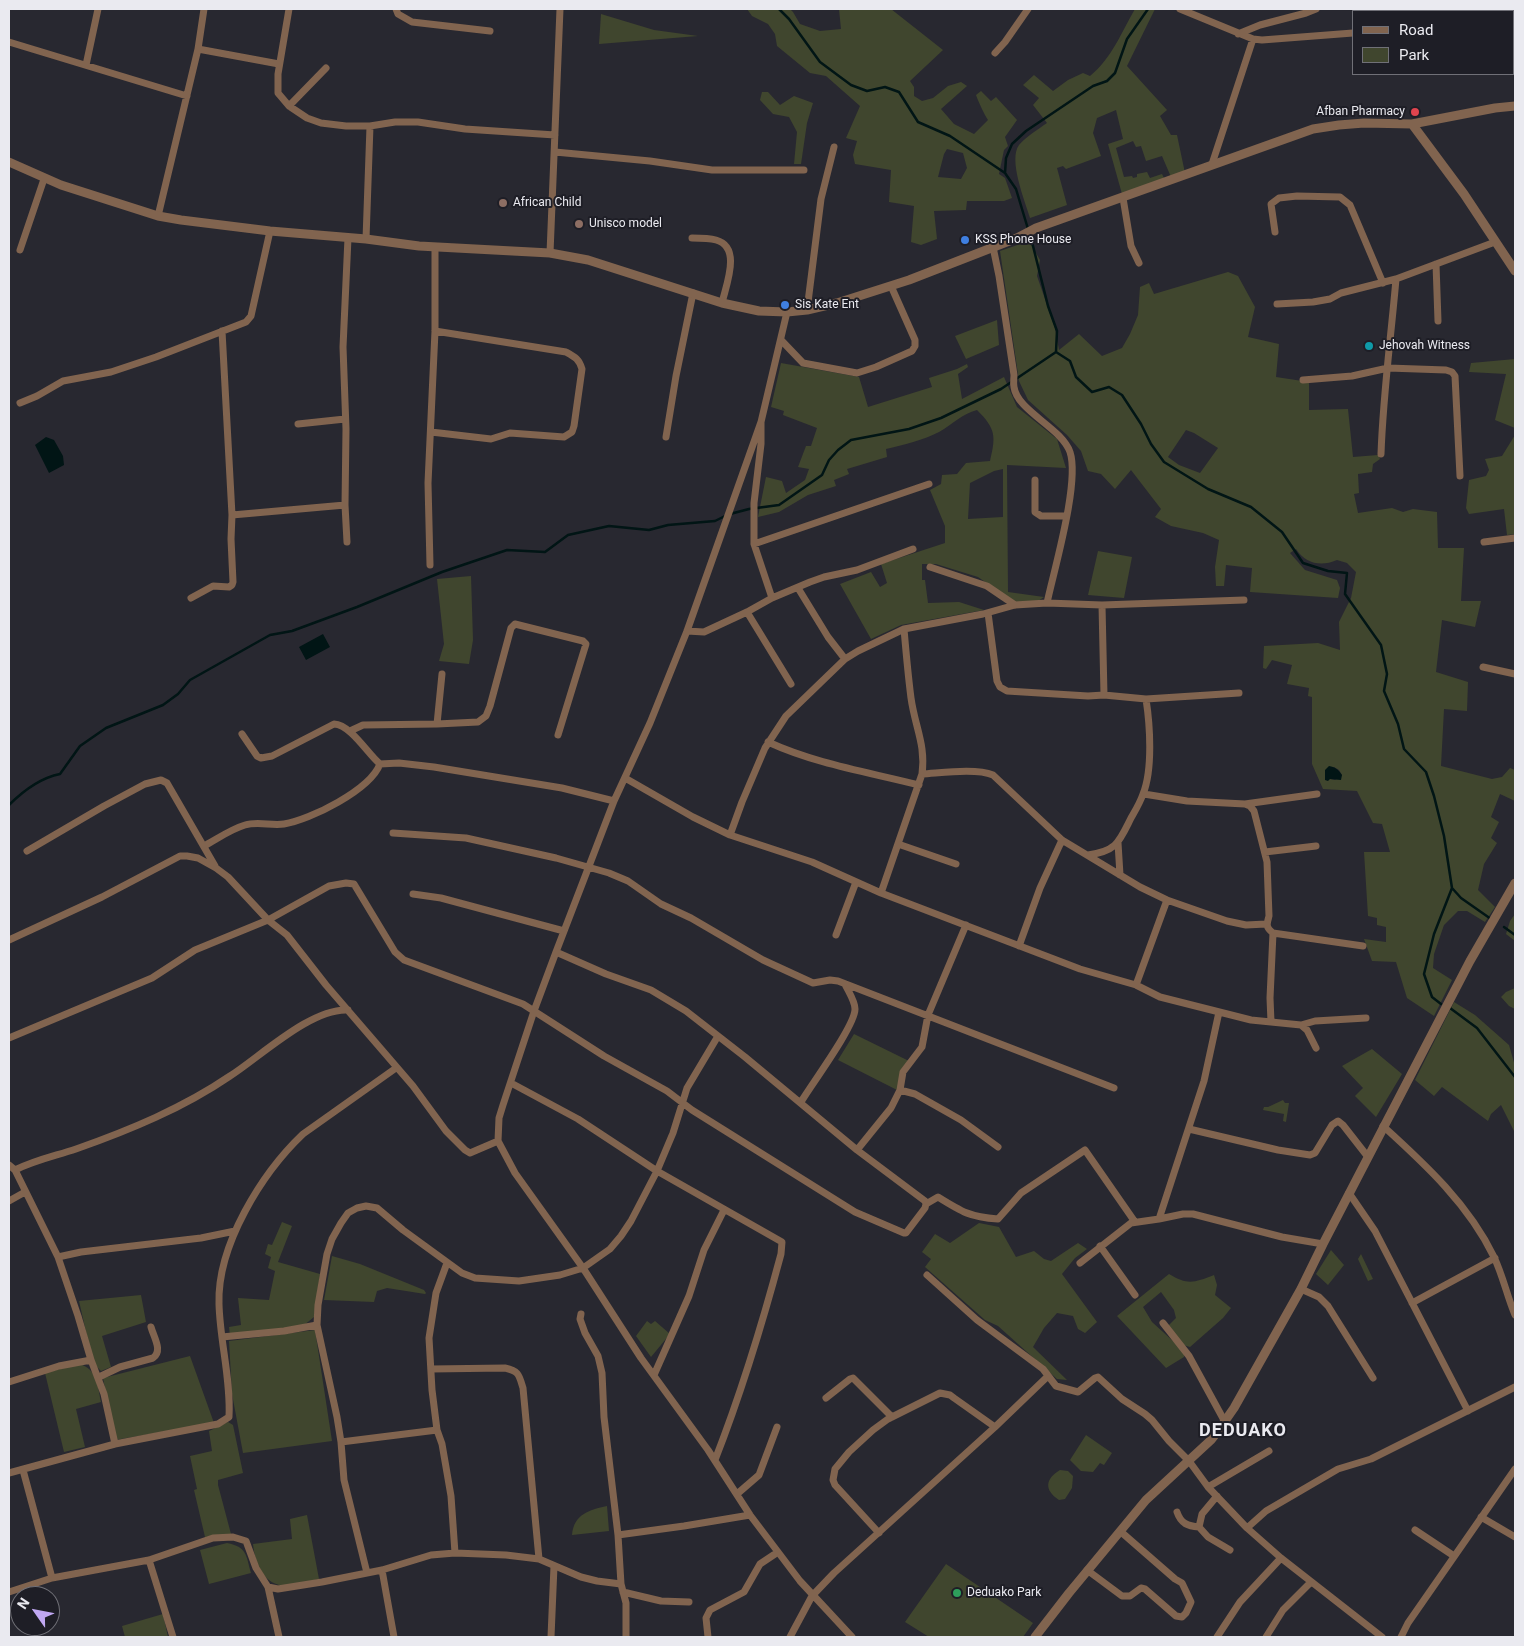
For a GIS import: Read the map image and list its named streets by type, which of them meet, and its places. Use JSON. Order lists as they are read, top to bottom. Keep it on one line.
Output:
{"districts":["DEDUAKO"],"places":["Afban Pharmacy","African Child","Unisco model","KSS Phone House","Sis Kate Ent","Jehovah Witness","Deduako Park"],"legend":["Road","Park"],"north":"top left"}
